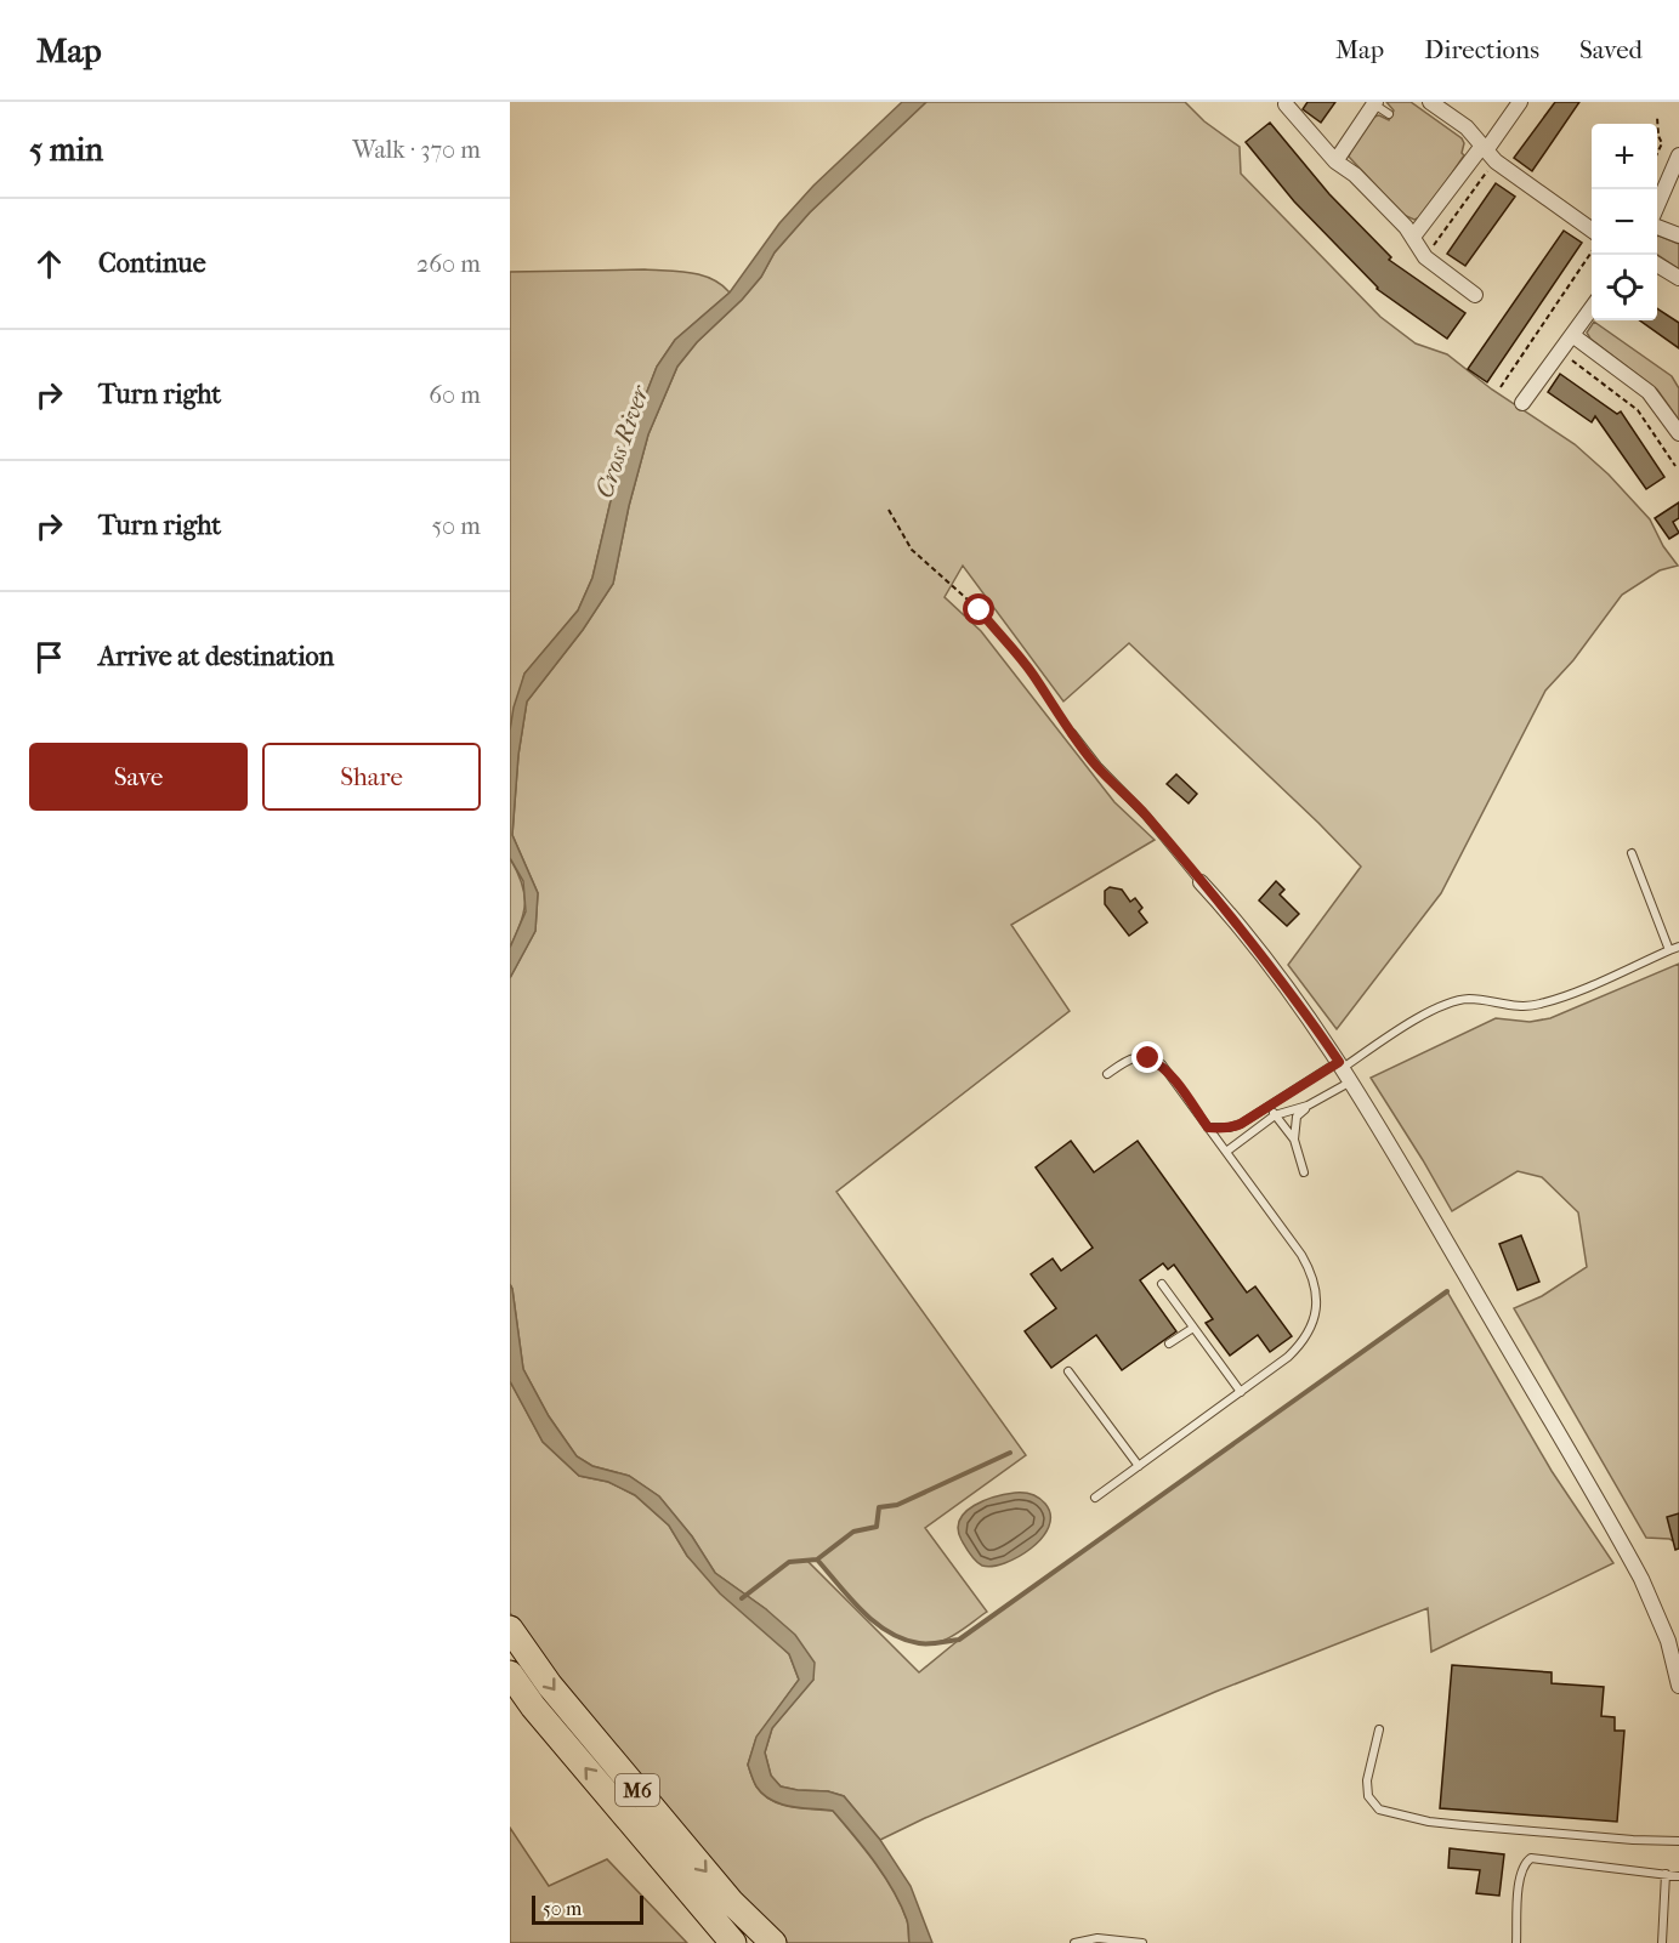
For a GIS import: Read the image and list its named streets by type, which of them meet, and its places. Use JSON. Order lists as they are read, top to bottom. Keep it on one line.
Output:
{"streets":{"highway":["M6"]},"water":["Cross River"],"scale_bar":"50 m","page":{"header":"Map","nav":["Map","Directions","Saved"],"heading":["5 min","Walk · 370 m"],"map_buttons":["+","−"],"list":[["Continue","260 m"],["Turn right","60 m"],["Turn right","50 m"],"Arrive at destination"],"buttons":["Save","Share"],"scale":"50 m"}}
